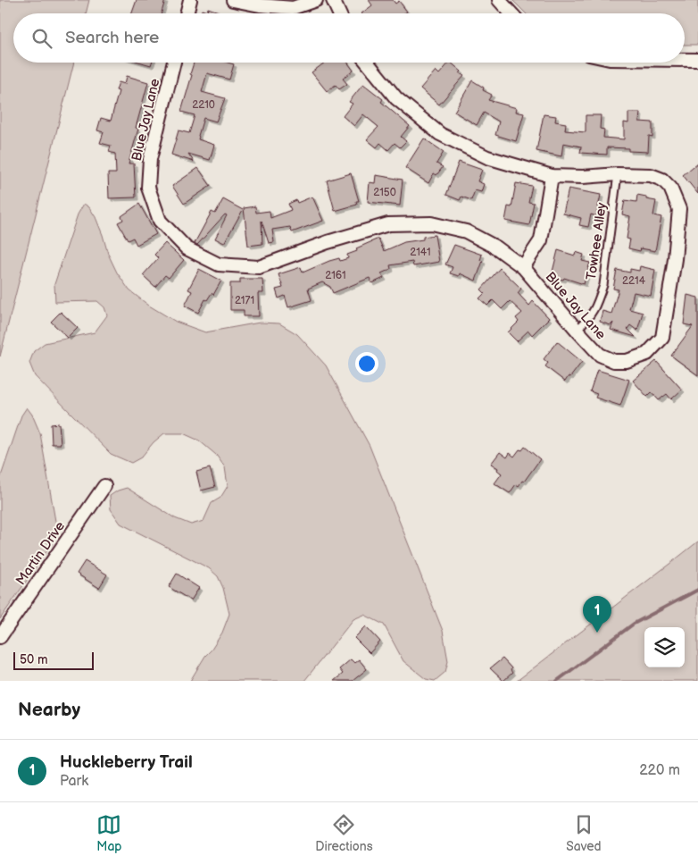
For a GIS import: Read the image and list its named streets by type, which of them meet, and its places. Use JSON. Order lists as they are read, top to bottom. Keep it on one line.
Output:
{"streets":{"street":["Blue Jay Lane","Martin Drive"],"lane":["Towhee Alley"]},"crossings":[["Blue Jay Lane","Towhee Alley"]],"house_numbers":["2210","2150","2141","2161","2214","2171"],"scale_bar":"50 m","page":{"search":"Search here","pins":"1","scale":"50 m","heading":"Nearby","list":[{"mark":"1","name":"Huckleberry Trail","note":"Park","value":"220 m"}],"nav":["Map","Directions","Saved"]}}
